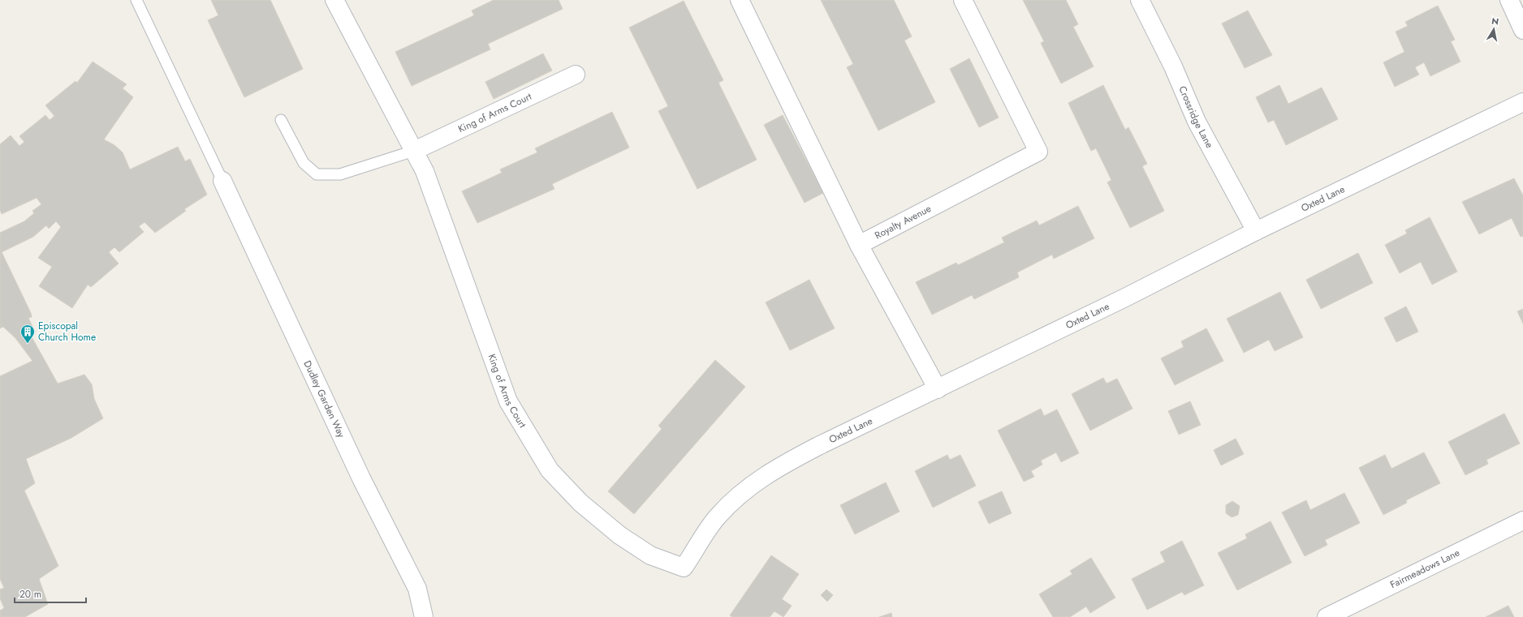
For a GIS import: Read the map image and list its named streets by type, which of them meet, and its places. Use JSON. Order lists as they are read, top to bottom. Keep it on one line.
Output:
{"streets":{"street":["King of Arms Court","Crossridge Lane","Oxted Lane","Royalty Avenue","Dudley Garden Way","Fairmeadows Lane"]},"crossings":[["King of Arms Court","Oxted Lane"],["Crossridge Lane","Oxted Lane"]],"places":{"building":["Episcopal Church Home"]},"scale_bar":"20 m","north":"top"}
